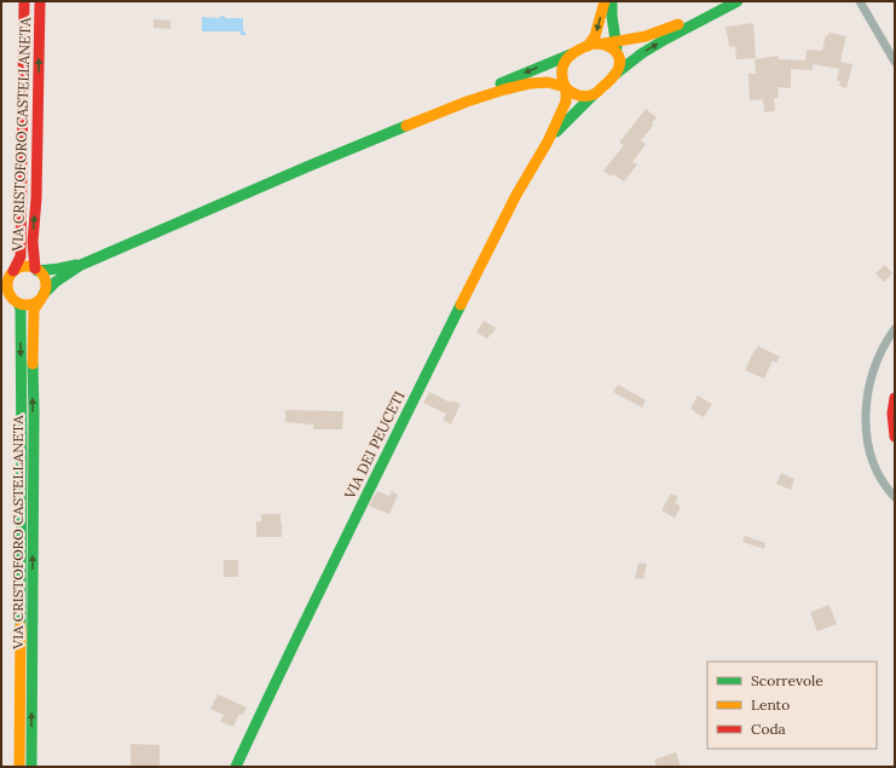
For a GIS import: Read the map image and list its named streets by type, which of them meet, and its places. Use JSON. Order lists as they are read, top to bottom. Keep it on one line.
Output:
{"streets":{"main road":["VIA CRISTOFORO CASTELLANETA","VIA DEI PEUCETI"]},"legend":["Scorrevole","Lento","Coda"]}
